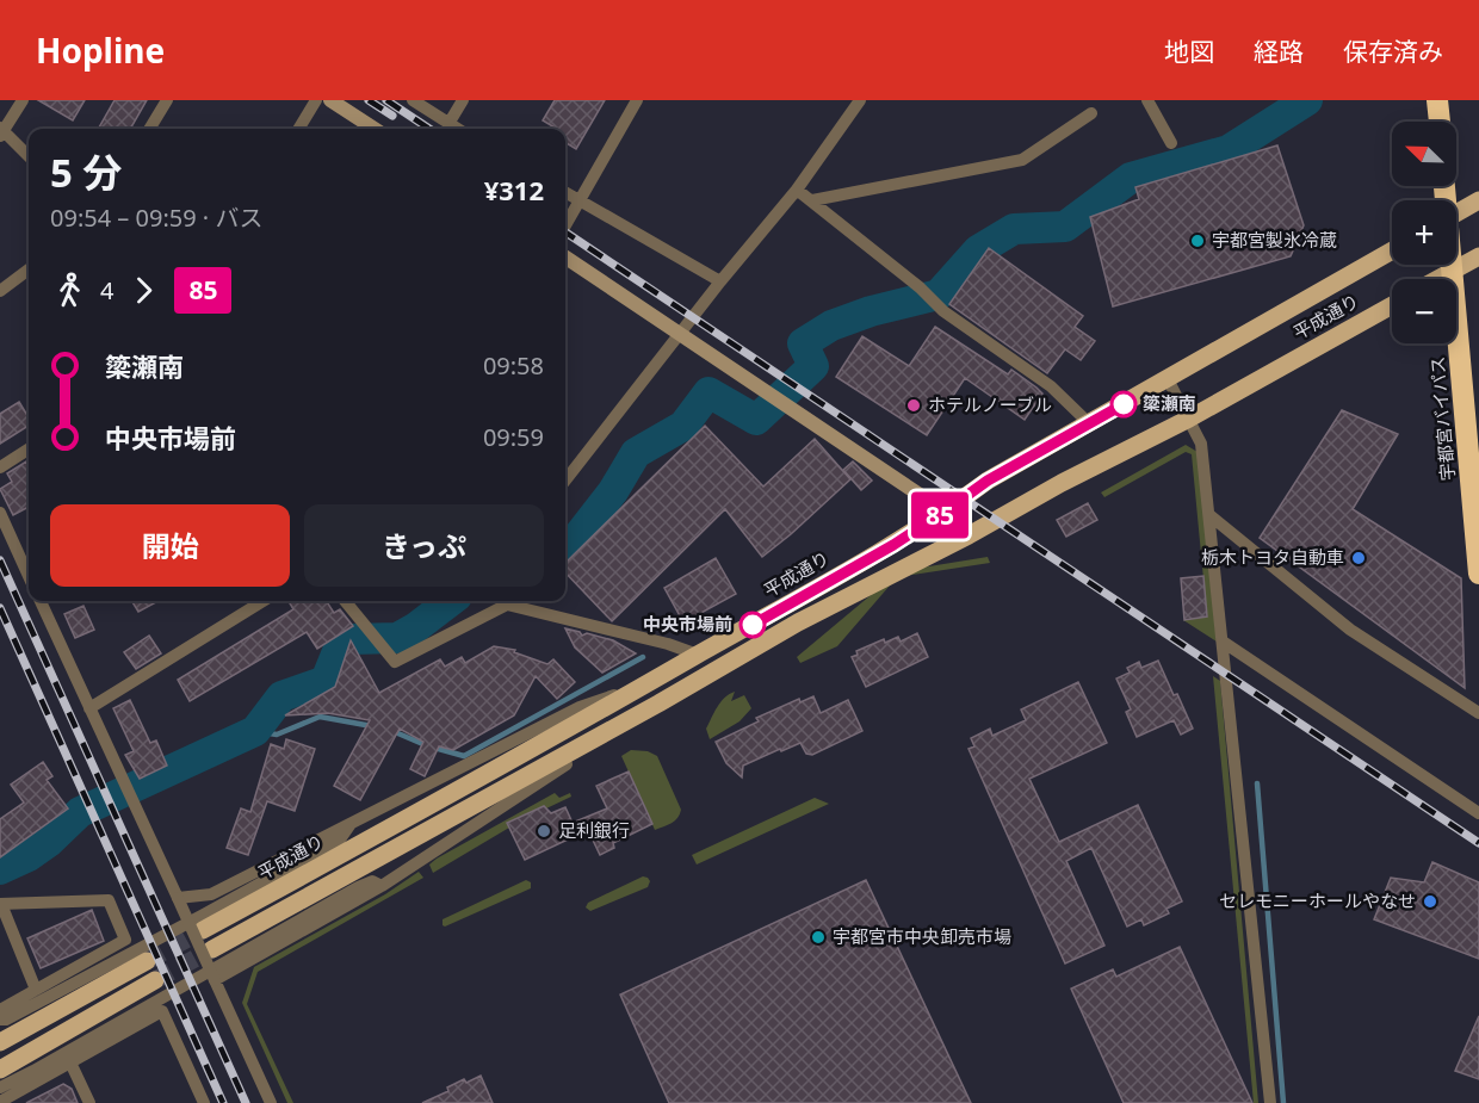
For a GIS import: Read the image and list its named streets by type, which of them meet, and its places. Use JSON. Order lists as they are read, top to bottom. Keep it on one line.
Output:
{"streets":{"highway":["宇都宮バイパス"],"main road":["平成通り"]},"places":["宇都宮製氷冷蔵","簗瀬南","ホテルノーブル","栃木トヨタ自動車","中央市場前","足利銀行","セレモニーホールやなせ","宇都宮市中央卸売市場"],"lines":["bus line 85"],"north":"top left","page":{"header":"Hopline","nav":["地図","経路","保存済み"],"on_map":"85","map_buttons":["+","−"],"heading":["5 分","09:54 – 09:59 · バス","¥312"],"legs":["4","85"],"list":[{"name":"簗瀬南","value":"09:58"},{"name":"中央市場前","value":"09:59"}],"buttons":["開始","きっぷ"]}}
